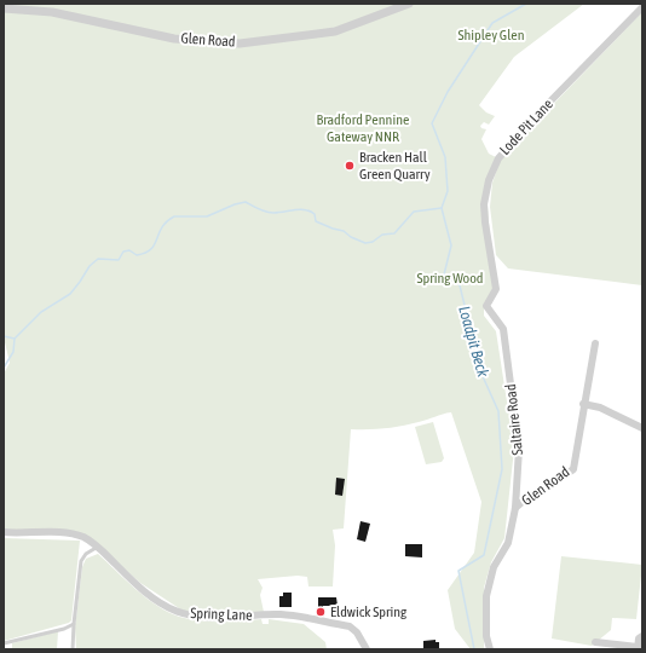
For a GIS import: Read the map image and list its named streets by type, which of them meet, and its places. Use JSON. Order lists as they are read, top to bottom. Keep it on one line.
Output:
{"streets":{"street":["Glen Road","Lode Pit Lane","Saltaire Road","Spring Lane"]},"crossings":[["Glen Road","Saltaire Road"],["Lode Pit Lane","Saltaire Road"]],"water":["Loadpit Beck"],"parks":["Shipley Glen","Bradford Pennine Gateway NNR","Spring Wood"],"places":["Bracken Hall Green Quarry","Eldwick Spring"]}
